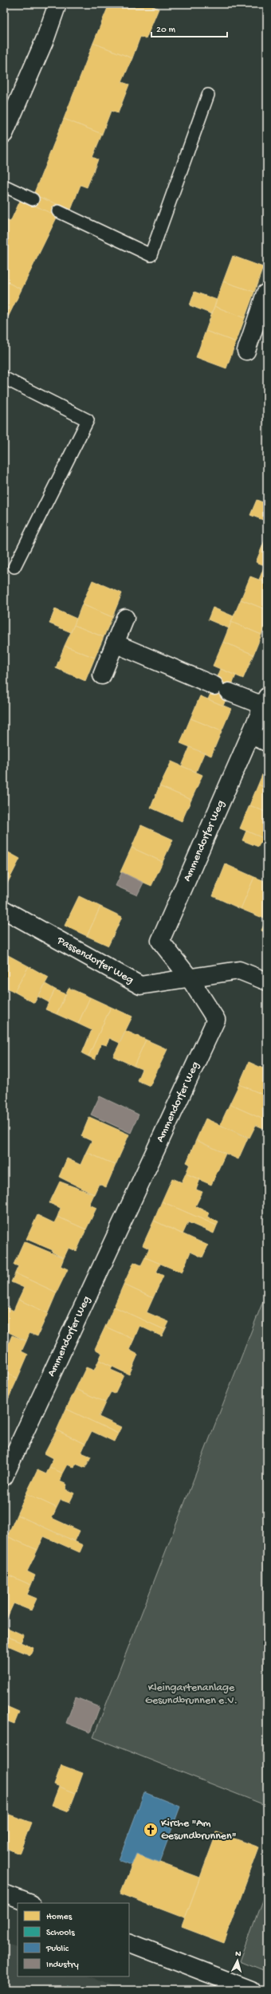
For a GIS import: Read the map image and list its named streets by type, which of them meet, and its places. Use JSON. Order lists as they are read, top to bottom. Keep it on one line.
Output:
{"streets":{"street":["Ammendorfer Weg","Passendorfer Weg"]},"crossings":[["Ammendorfer Weg","Passendorfer Weg"]],"parks":["Kleingartenanlage Gesundbrunnen e.V."],"places":{"church":["Kirche \"Am Gesundbrunnen\""]},"legend":["Homes","Schools","Public","Industry"],"scale_bar":"20 m","north":"top"}
